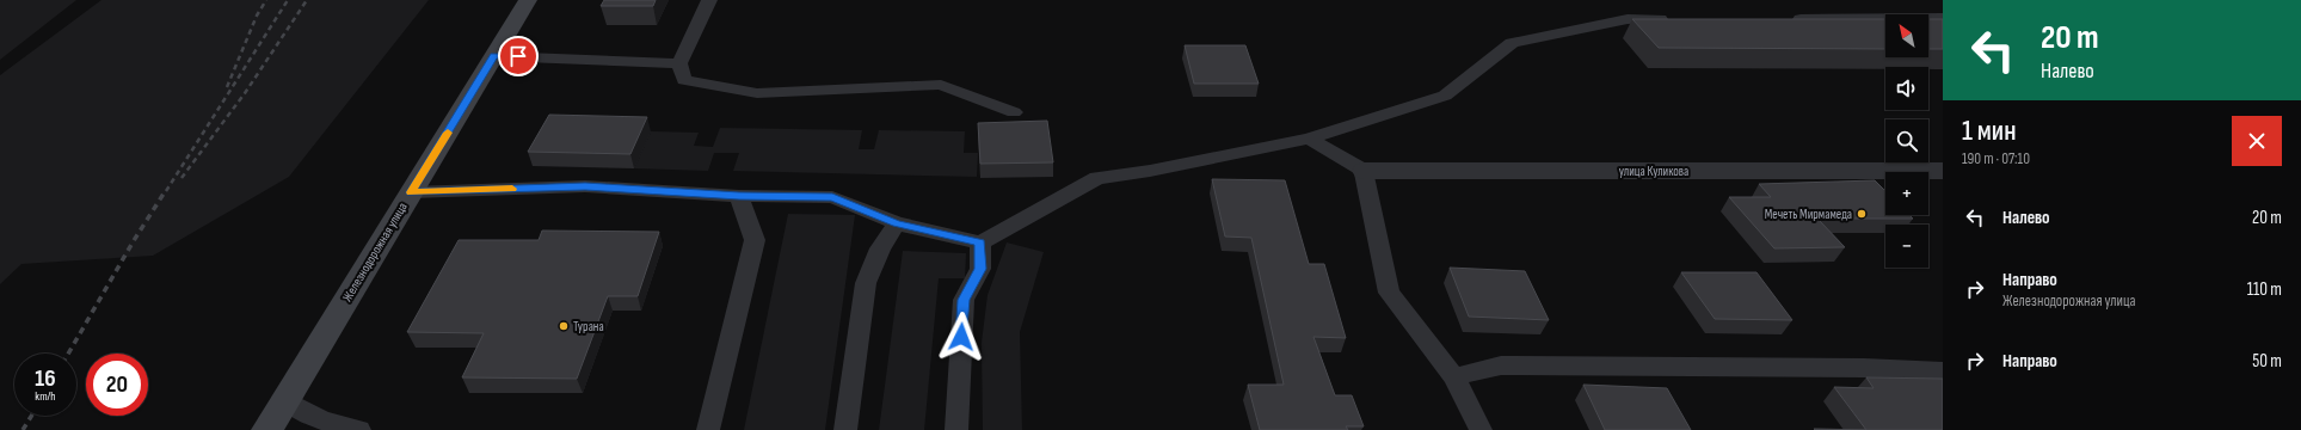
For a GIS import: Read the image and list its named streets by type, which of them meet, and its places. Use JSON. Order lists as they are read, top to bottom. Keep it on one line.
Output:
{"streets":{"main road":["Железнодорожная улица"],"street":["улица Куликова"]},"places":["Мечеть Мирмамеда","Турана"],"north":"top left","page":{"turn":["20 m","Налево"],"map_buttons":["+","−"],"heading":["1 мин","190 m · 07:10"],"list":[{"name":"Налево","value":"20 m"},{"name":"Направо","note":"Железнодорожная улица","value":"110 m"},{"name":"Направо","value":"50 m"}],"speed":"16 km/h","limit":"20"}}
